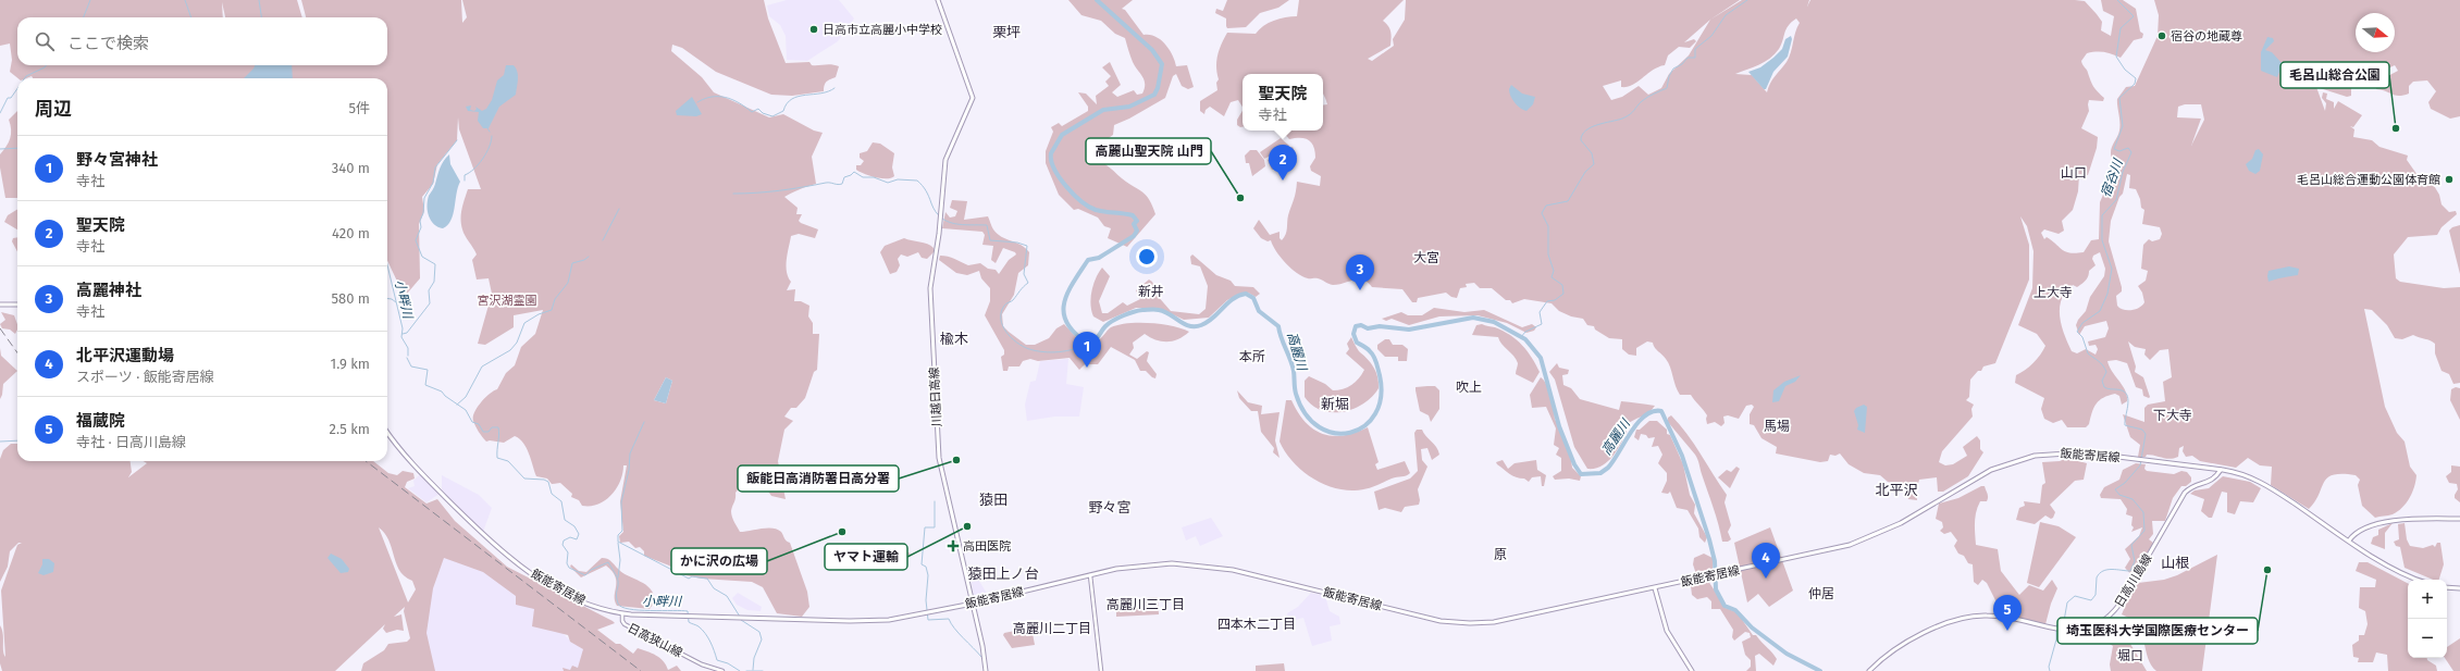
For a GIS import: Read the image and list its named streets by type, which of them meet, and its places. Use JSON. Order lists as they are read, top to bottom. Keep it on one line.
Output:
{"streets":{"main road":["川越日高線","飯能寄居線","日高川島線","日高狭山線"]},"crossings":[["川越日高線","飯能寄居線"],["飯能寄居線","日高川島線"],["飯能寄居線","日高狭山線"]],"districts":["栗坪","山口","大宮","新井","上大寺","楡木","本所","吹上","新堀","下大寺","馬場","北平沢","猿田","野々宮","原","山根","猿田上ノ台","仲居","高麗川三丁目","四本木二丁目","高麗川二丁目","堀口"],"water":["宿谷川","小畔川","高麗川"],"parks":["宮沢湖霊園"],"places":{"other":["日高市立高麗小中学校","宿谷の地蔵尊","毛呂山総合公園","毛呂山総合運動公園体育館","高麗山聖天院 山門","飯能日高消防署日高分署","ヤマト運輸","かに沢の広場","埼玉医科大学国際医療センター"],"health":["高田医院"]},"north":"right","page":{"search":"ここで検索","popup":["聖天院","寺社"],"heading":["周辺","5件"],"list":[{"mark":"1","name":"野々宮神社","note":"寺社","value":"340 m"},{"mark":"2","name":"聖天院","note":"寺社","value":"420 m"},{"mark":"3","name":"高麗神社","note":"寺社","value":"580 m"},{"mark":"4","name":"北平沢運動場","note":"スポーツ · 飯能寄居線","value":"1.9 km"},{"mark":"5","name":"福蔵院","note":"寺社 · 日高川島線","value":"2.5 km"}],"pins":["2","3","1","4","5"],"map_buttons":["+","−"]}}
